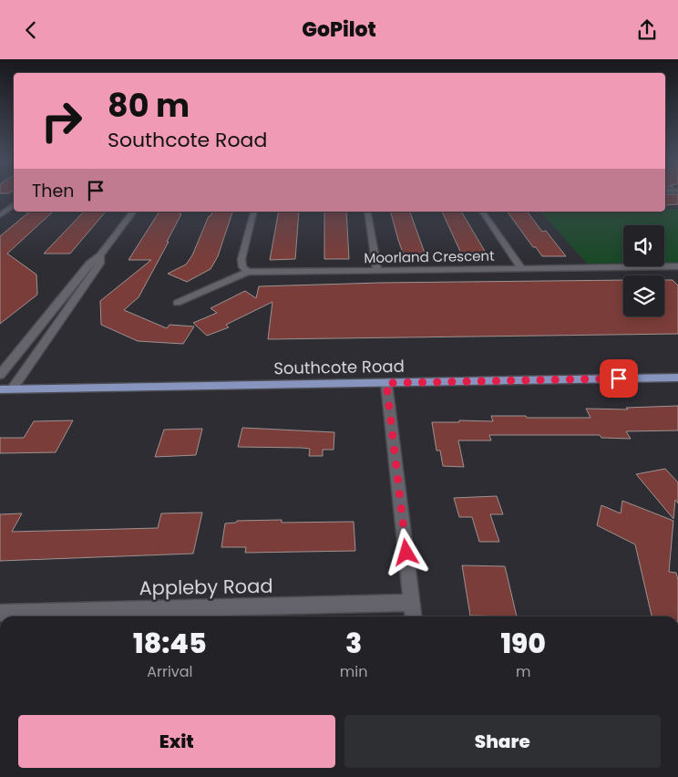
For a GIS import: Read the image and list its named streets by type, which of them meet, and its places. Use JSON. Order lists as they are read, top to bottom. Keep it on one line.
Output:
{"streets":{"main road":["Southcote Road"],"street":["Moorland Crescent","Appleby Road"]},"page":{"header":"GoPilot","turn":["80 m","Southcote Road"],"then":"Then","eta":["18:45","Arrival","3","min","190","m"],"buttons":["Exit","Share"]}}
